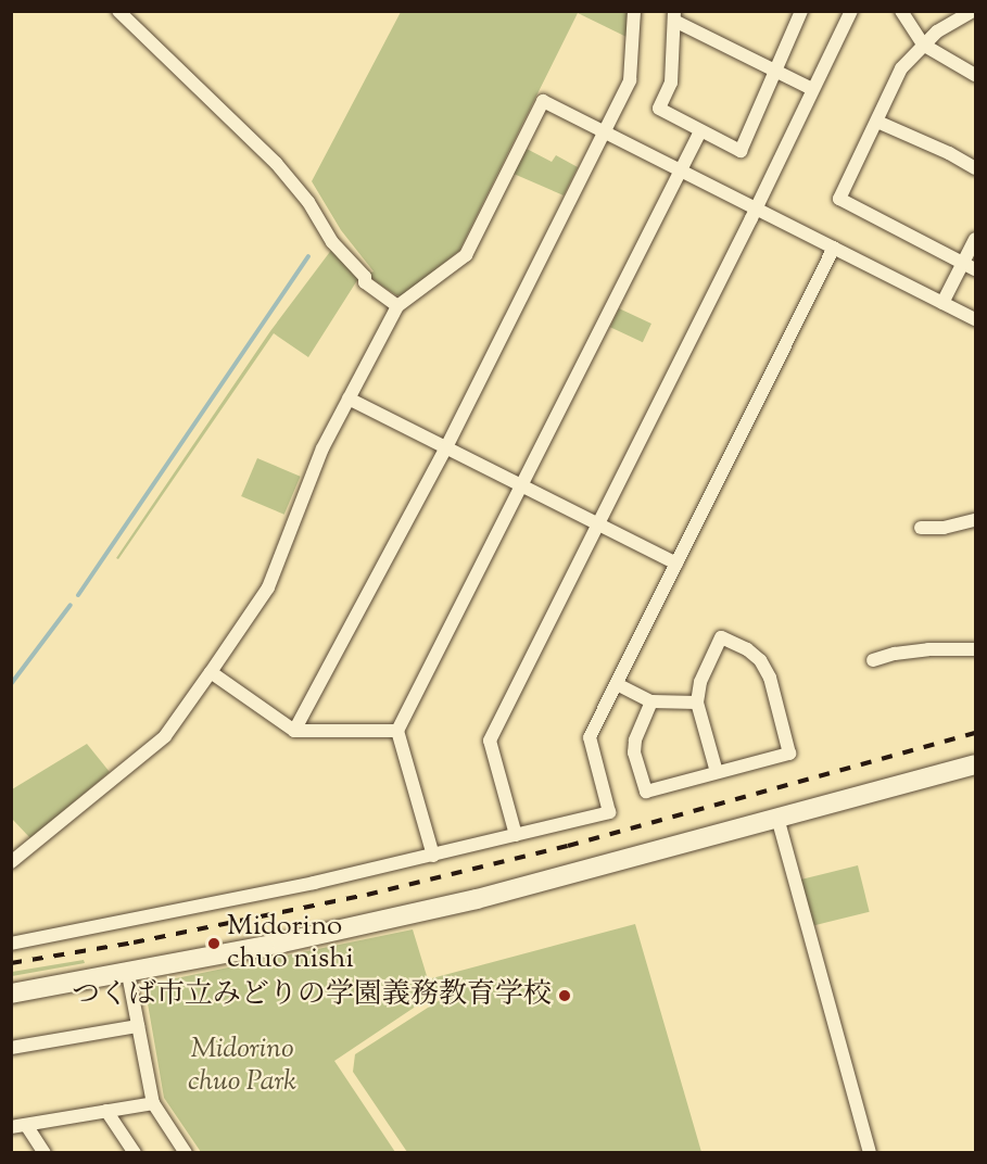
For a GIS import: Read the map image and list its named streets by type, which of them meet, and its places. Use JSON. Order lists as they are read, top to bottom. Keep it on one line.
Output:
{"parks":["Midorino chuo Park"],"places":["Midorino chuo nishi","つくば市立みどりの学園義務教育学校"]}
